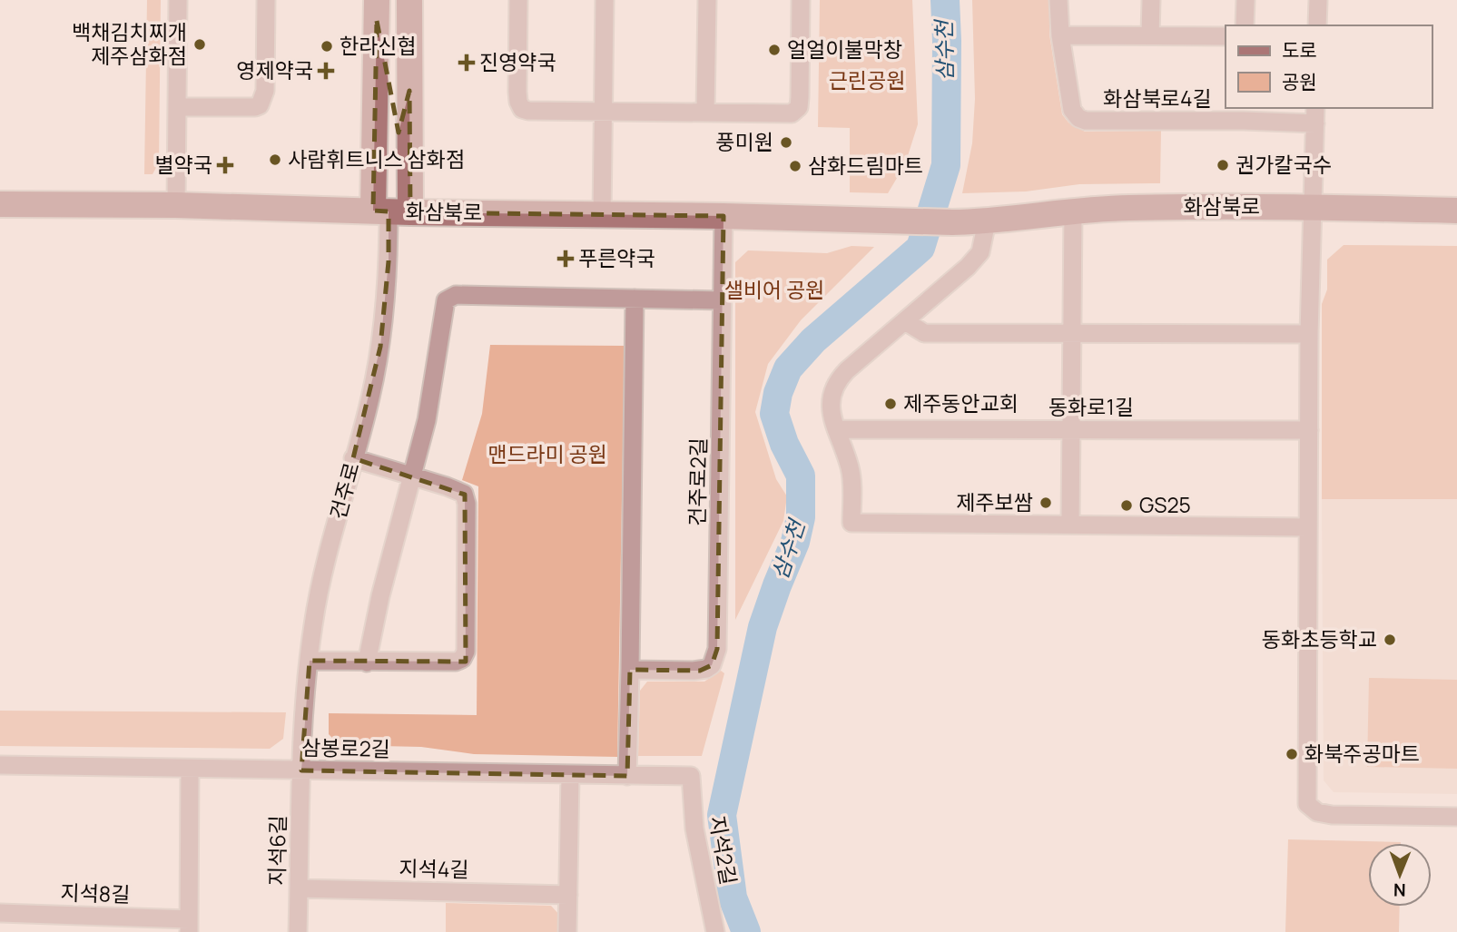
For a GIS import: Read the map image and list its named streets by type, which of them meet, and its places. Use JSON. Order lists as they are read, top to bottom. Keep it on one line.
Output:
{"streets":{"street":["화삼북로4길","화삼북로","동화로1길","건주로2길","건주로","삼봉로2길","지석6길","지석2길","지석4길","지석8길"]},"crossings":[["화삼북로","건주로2길"],["화삼북로","건주로"],["건주로","삼봉로2길"],["건주로","지석6길"],["삼봉로2길","지석6길"],["삼봉로2길","지석2길"],["삼봉로2길","지석8길"],["지석6길","지석4길"]],"water":["삼수천"],"parks":["근린공원","샐비어 공원","맨드라미 공원"],"places":{"other":["백채김치찌개 제주삼화점","한라신협","얼얼이불막창","풍미원","사람휘트니스 삼화점","권가칼국수","삼화드림마트","제주동안교회","제주보쌈","GS25","동화초등학교","화북주공마트"],"health":["진영약국","영제약국","별약국","푸른약국"]},"legend":["도로","공원"],"north":"bottom"}
